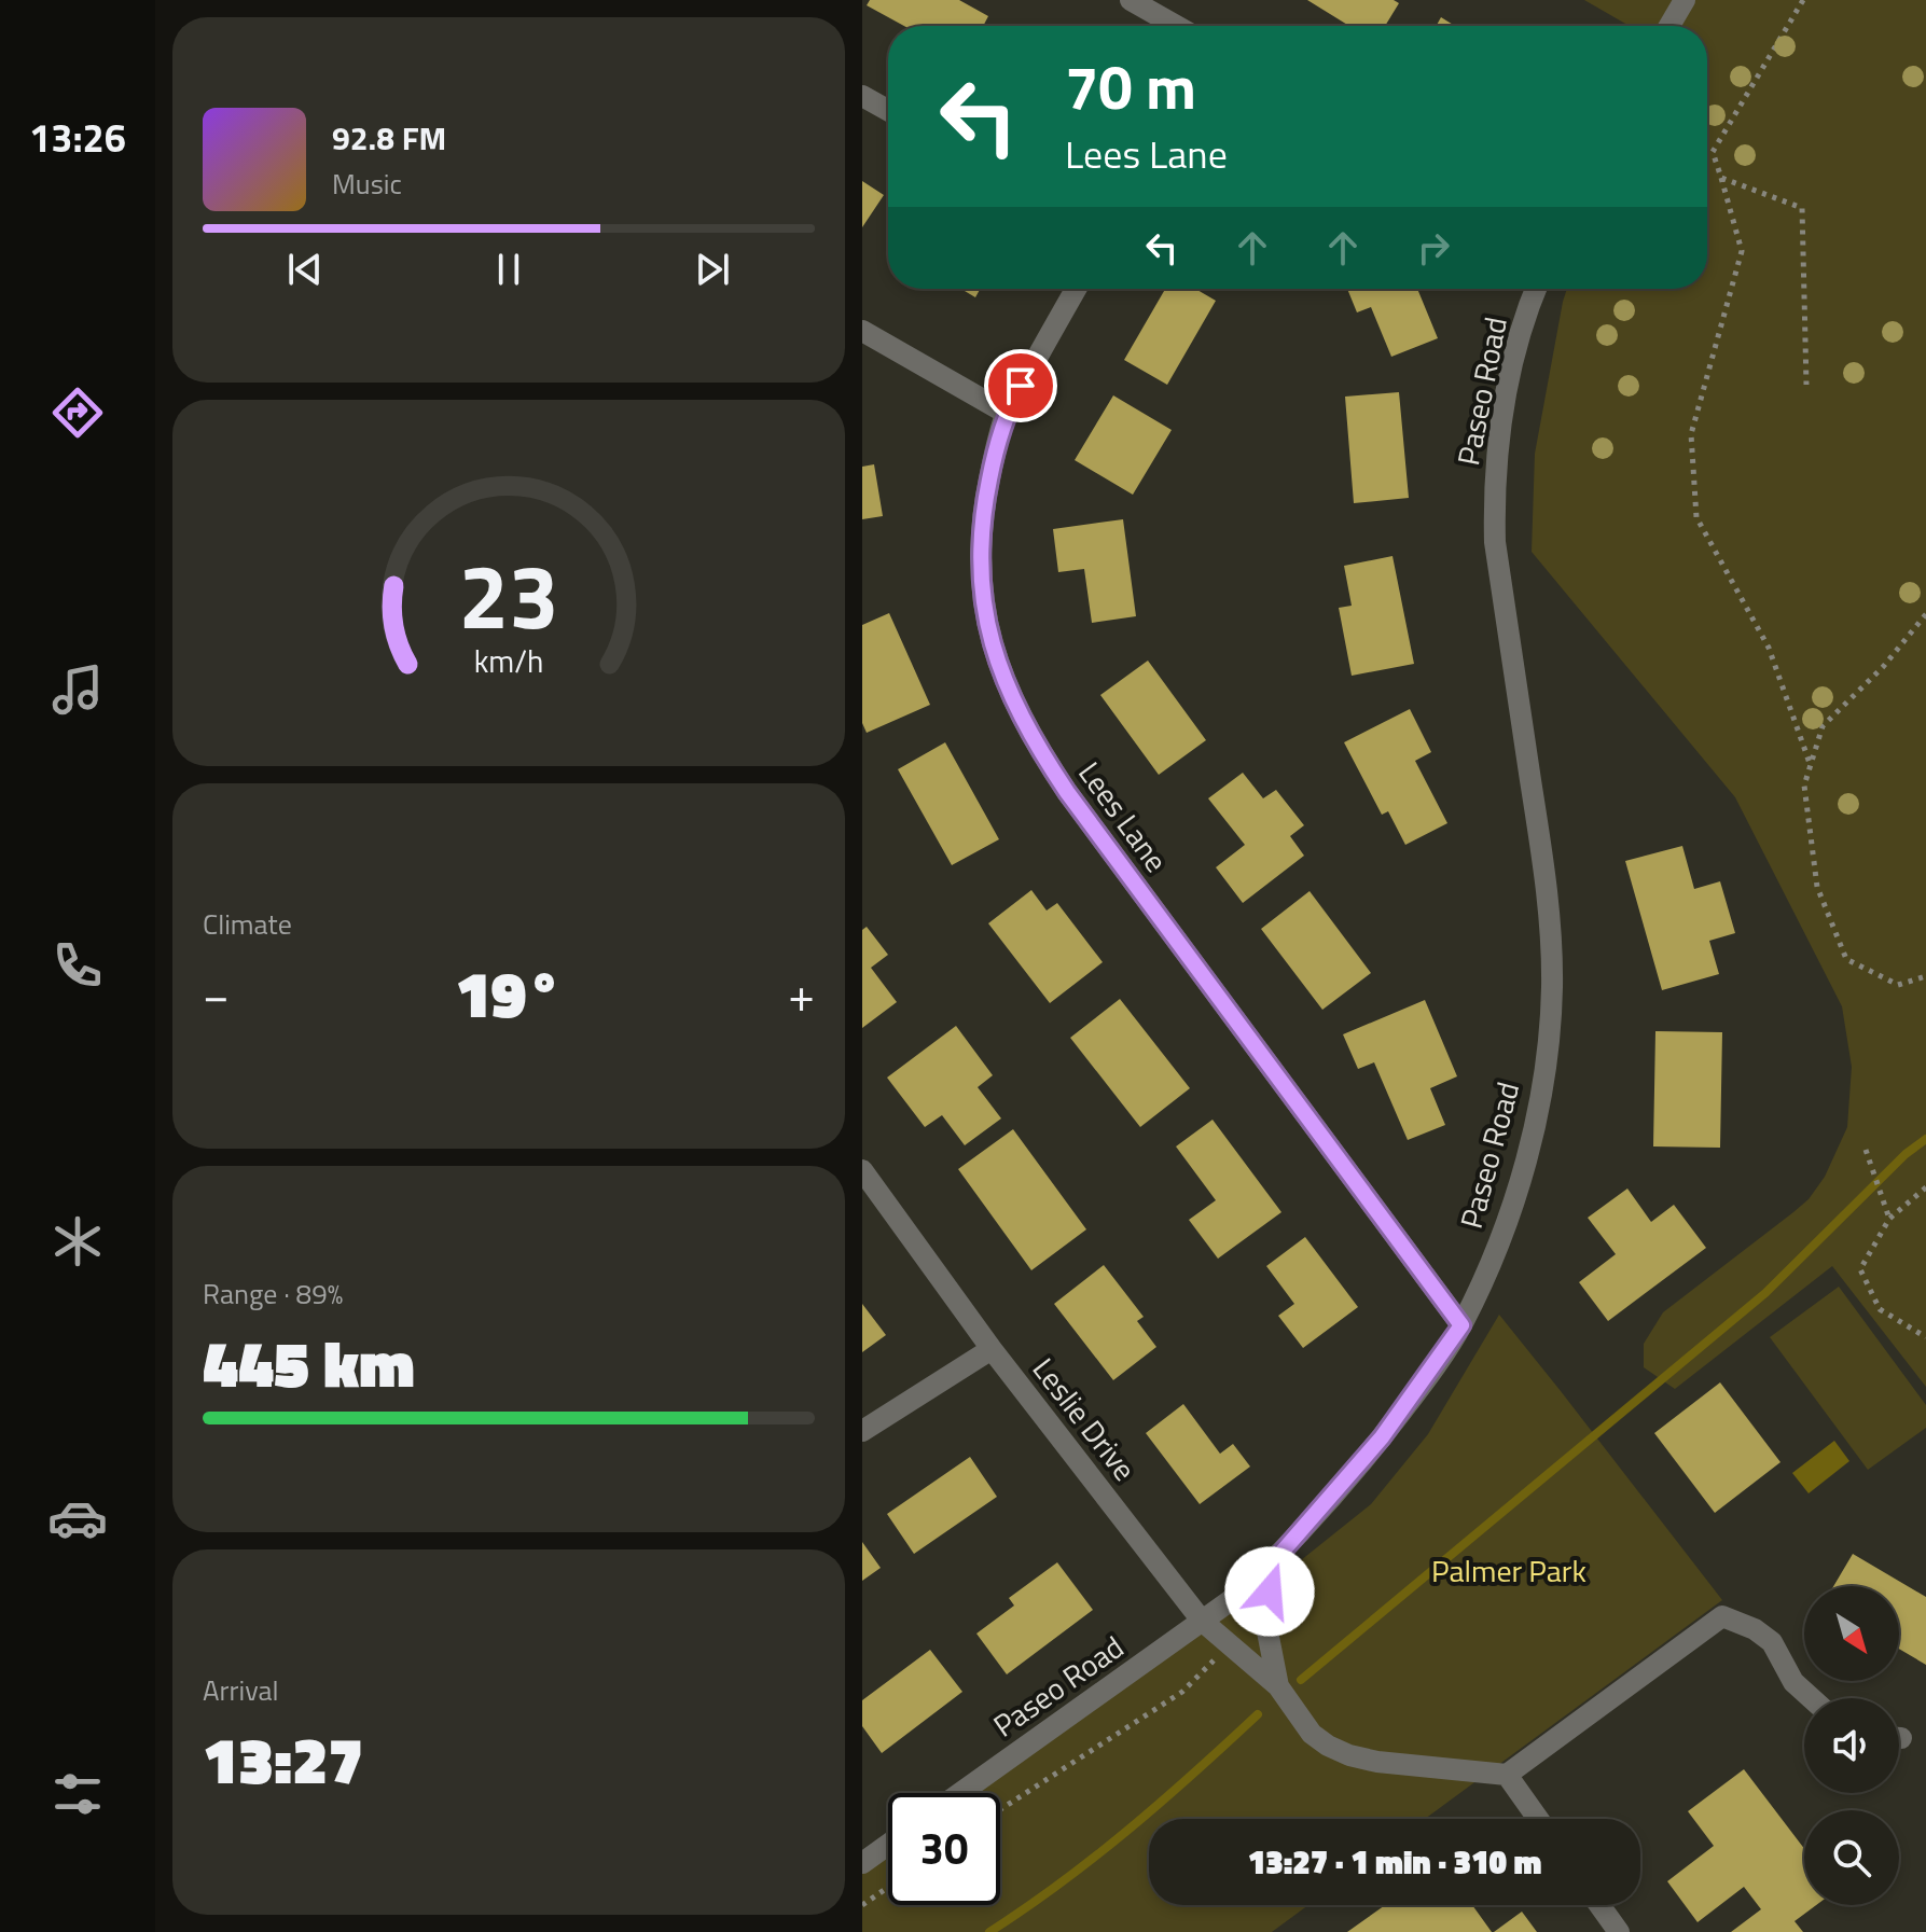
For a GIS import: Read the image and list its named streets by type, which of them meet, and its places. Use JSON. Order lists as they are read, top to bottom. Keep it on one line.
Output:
{"streets":{"street":["Paseo Road","Lees Lane","Leslie Drive"]},"crossings":[["Paseo Road","Lees Lane"],["Paseo Road","Leslie Drive"]],"parks":["Palmer Park"],"north":"bottom right","page":{"tabs":"13:26","turn":["70 m","Lees Lane"],"song":["92.8 FM","Music"],"tile":["Climate",["Range · 89%","445 km"],["Arrival","13:27"]],"heat":["−","19°","+"],"limit":"30","trip":"13:27 · 1 min · 310 m","gauge":["23","km/h"]}}
